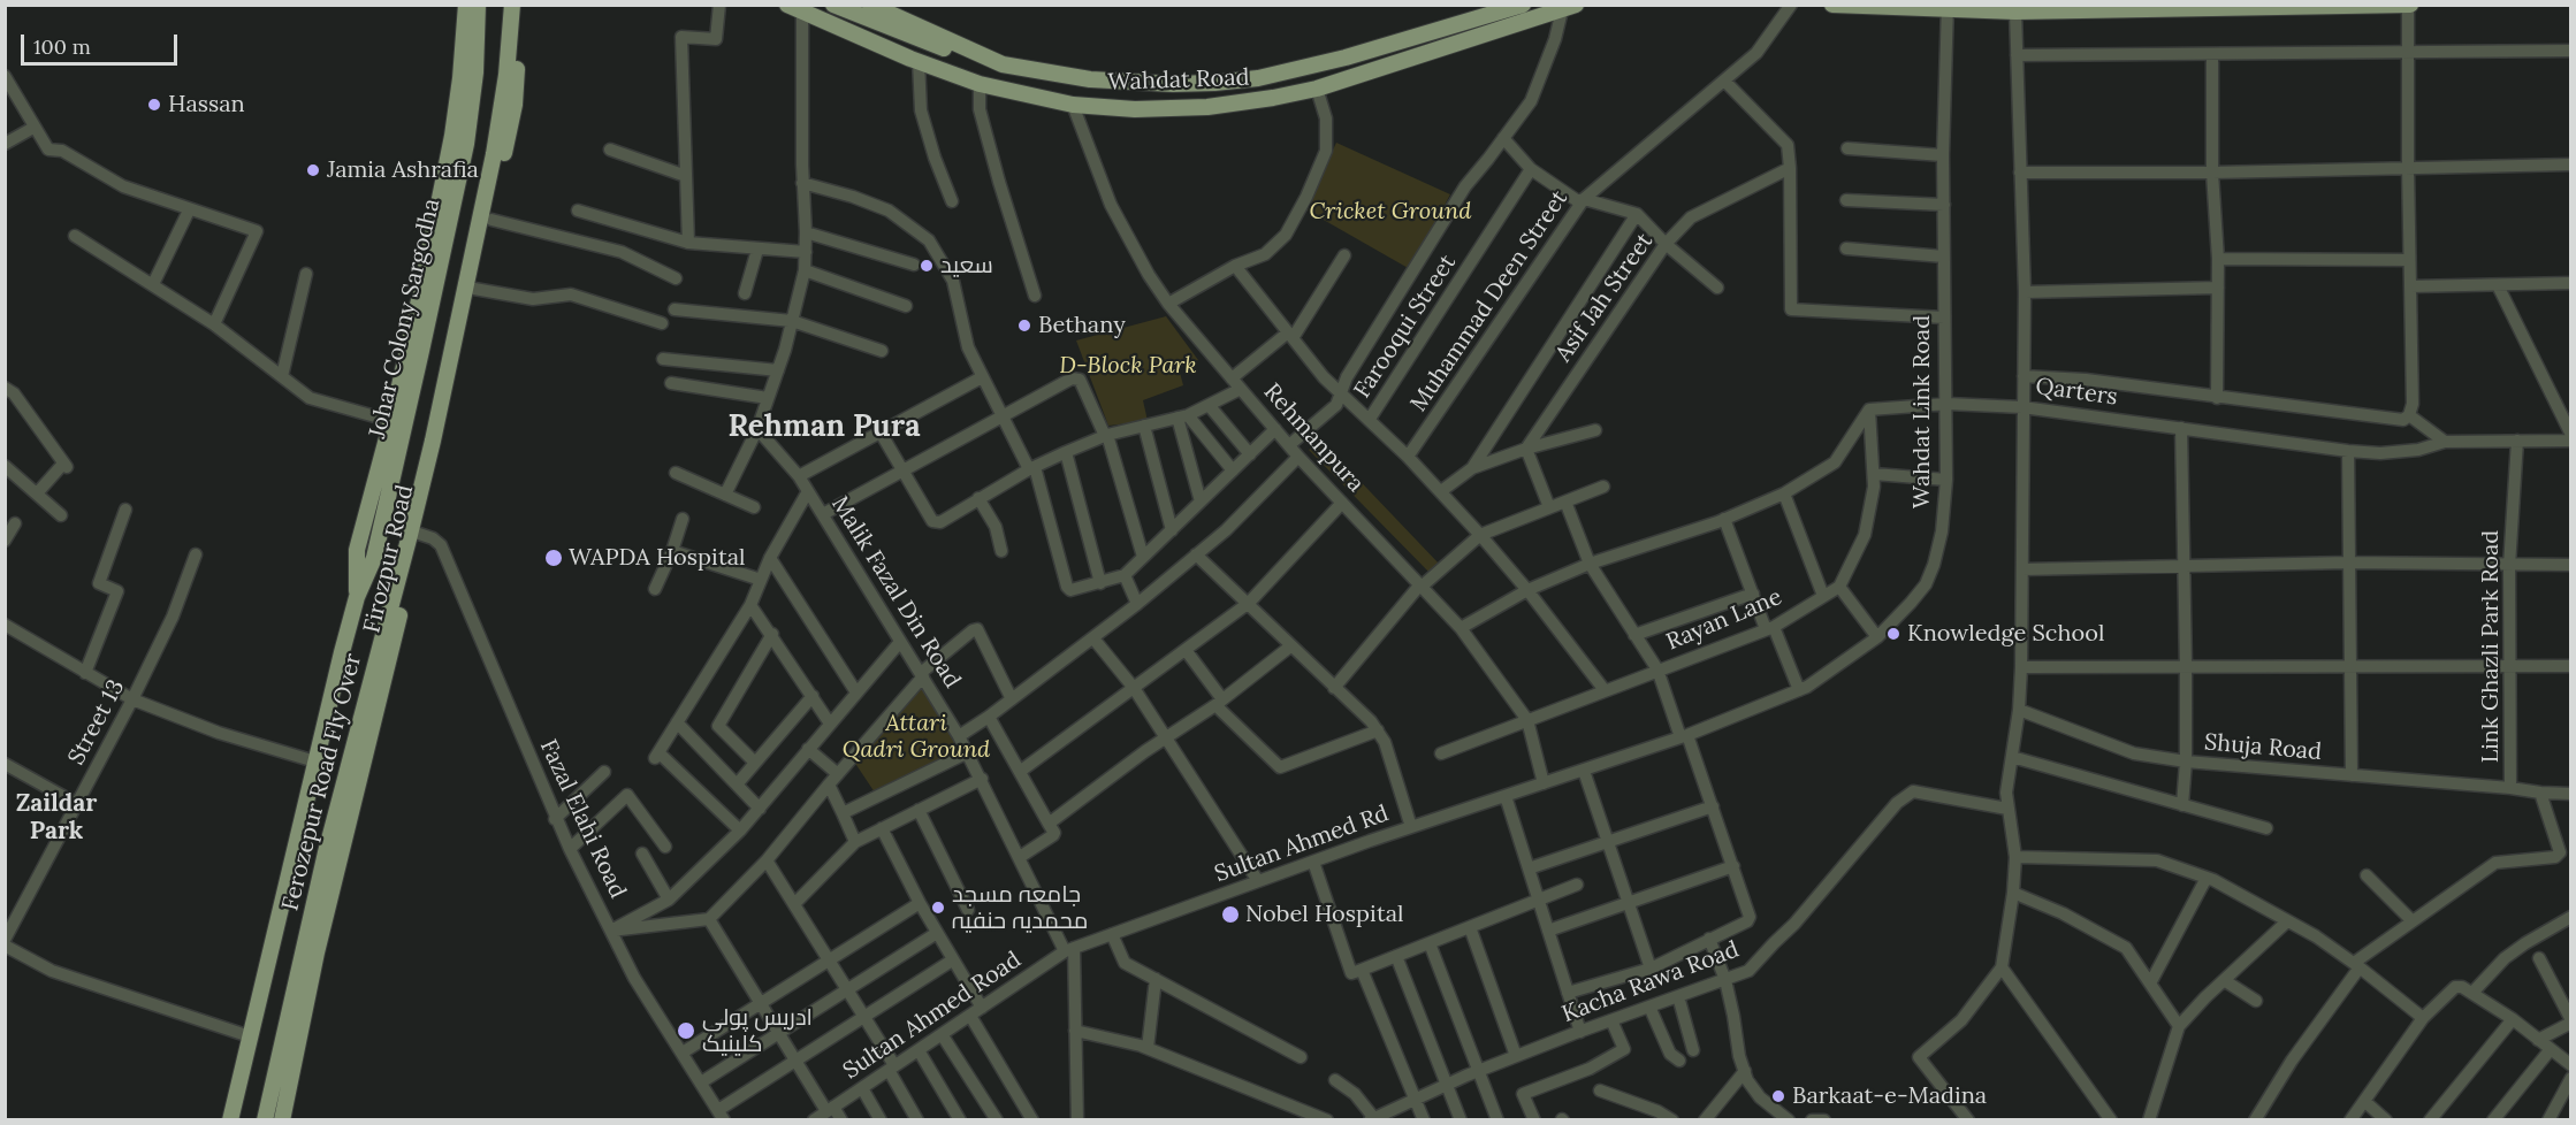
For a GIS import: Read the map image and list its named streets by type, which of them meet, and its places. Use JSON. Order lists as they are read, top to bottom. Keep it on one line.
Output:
{"streets":{"main road":["Wahdat Road","Johar Colony Sargodha","Firozpur Road","Ferozepur Road Fly Over"],"street":["Asif Jah Street","Muhammad Deen Street","Farooqui Street","Qarters","Wahdat Link Road","Rehmanpura","Malik Fazal Din Road","Rayan Lane","Link Ghazli Park Road","Street 13","Shuja Road","Fazal Elahi Road","Sultan Ahmed Rd","Kacha Rawa Road","Sultan Ahmed Road"]},"crossings":[["Wahdat Road","Rehmanpura"],["Johar Colony Sargodha","Firozpur Road"],["Qarters","Link Ghazli Park Road"],["Wahdat Link Road","Rehmanpura"],["Wahdat Link Road","Sultan Ahmed Rd"],["Rehmanpura","Rayan Lane"],["Rehmanpura","Sultan Ahmed Rd"],["Firozpur Road","Ferozepur Road Fly Over"],["Firozpur Road","Fazal Elahi Road"],["Malik Fazal Din Road","Sultan Ahmed Rd"],["Malik Fazal Din Road","Sultan Ahmed Road"],["Link Ghazli Park Road","Shuja Road"],["Sultan Ahmed Rd","Sultan Ahmed Road"]],"districts":["Rehman Pura","Zaildar Park"],"parks":["Cricket Ground","D-Block Park","Attari Qadri Ground"],"places":["Hassan","Jamia Ashrafia","سعید","Bethany","WAPDA Hospital","Knowledge School","جامعہ مسجد محمدیہ حنفیہ","Nobel Hospital","ادریس پولی کلینیک","Barkaat-e-Madina"],"scale_bar":"100 m"}
